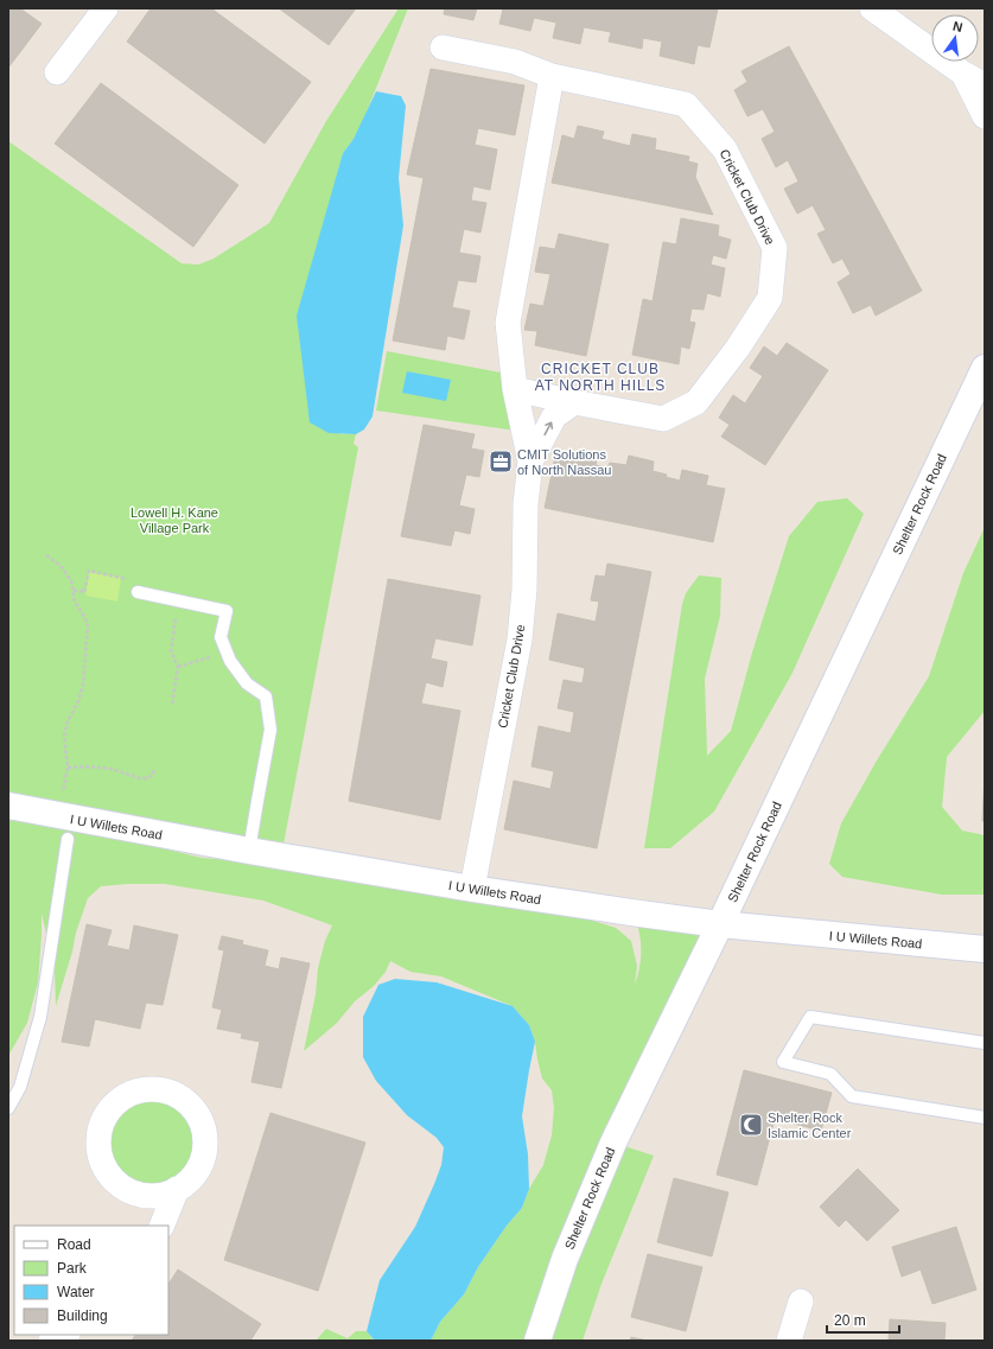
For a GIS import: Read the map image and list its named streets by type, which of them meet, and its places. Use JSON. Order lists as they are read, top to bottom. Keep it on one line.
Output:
{"streets":{"main road":["Shelter Rock Road","I U Willets Road"],"street":["Cricket Club Drive"]},"crossings":[["Cricket Club Drive","I U Willets Road"],["Shelter Rock Road","I U Willets Road"]],"districts":["CRICKET CLUB AT NORTH HILLS"],"parks":["Lowell H. Kane Village Park"],"places":{"office":["CMIT Solutions of North Nassau"],"mosque":["Shelter Rock Islamic Center"]},"legend":["Road","Park","Water","Building"],"scale_bar":"20 m","north":"top"}
